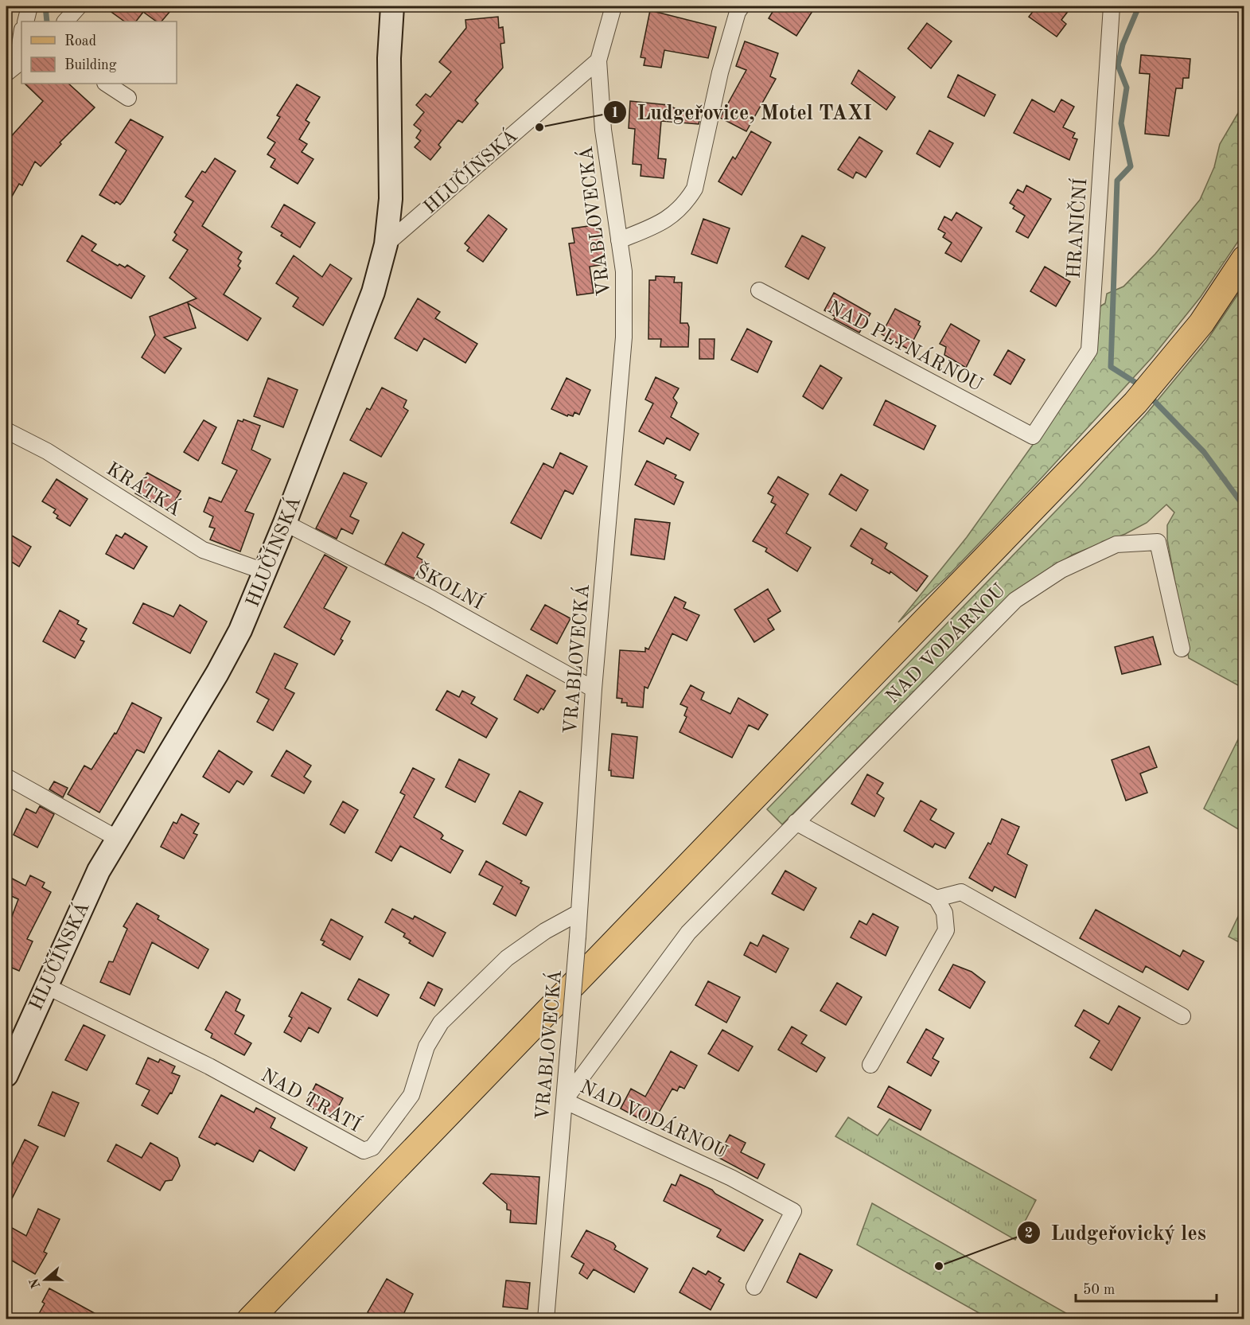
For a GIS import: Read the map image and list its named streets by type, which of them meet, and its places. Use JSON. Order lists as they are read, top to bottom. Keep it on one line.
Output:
{"streets":{"street":["HLUČÍNSKÁ","VRABLOVECKÁ","HRANIČNÍ","NAD PLYNÁRNOU","KRÁTKÁ","ŠKOLNÍ","NAD VODÁRNOU","NAD TRATÍ"]},"crossings":[["HLUČÍNSKÁ","VRABLOVECKÁ"],["HLUČÍNSKÁ","KRÁTKÁ"],["HLUČÍNSKÁ","ŠKOLNÍ"],["HLUČÍNSKÁ","NAD TRATÍ"],["VRABLOVECKÁ","ŠKOLNÍ"],["VRABLOVECKÁ","NAD VODÁRNOU"],["VRABLOVECKÁ","NAD TRATÍ"],["HRANIČNÍ","NAD PLYNÁRNOU"]],"places":["Ludgeřovice, Motel TAXI","Ludgeřovický les"],"legend":["Road","Building"],"scale_bar":"50 m","north":"left"}
